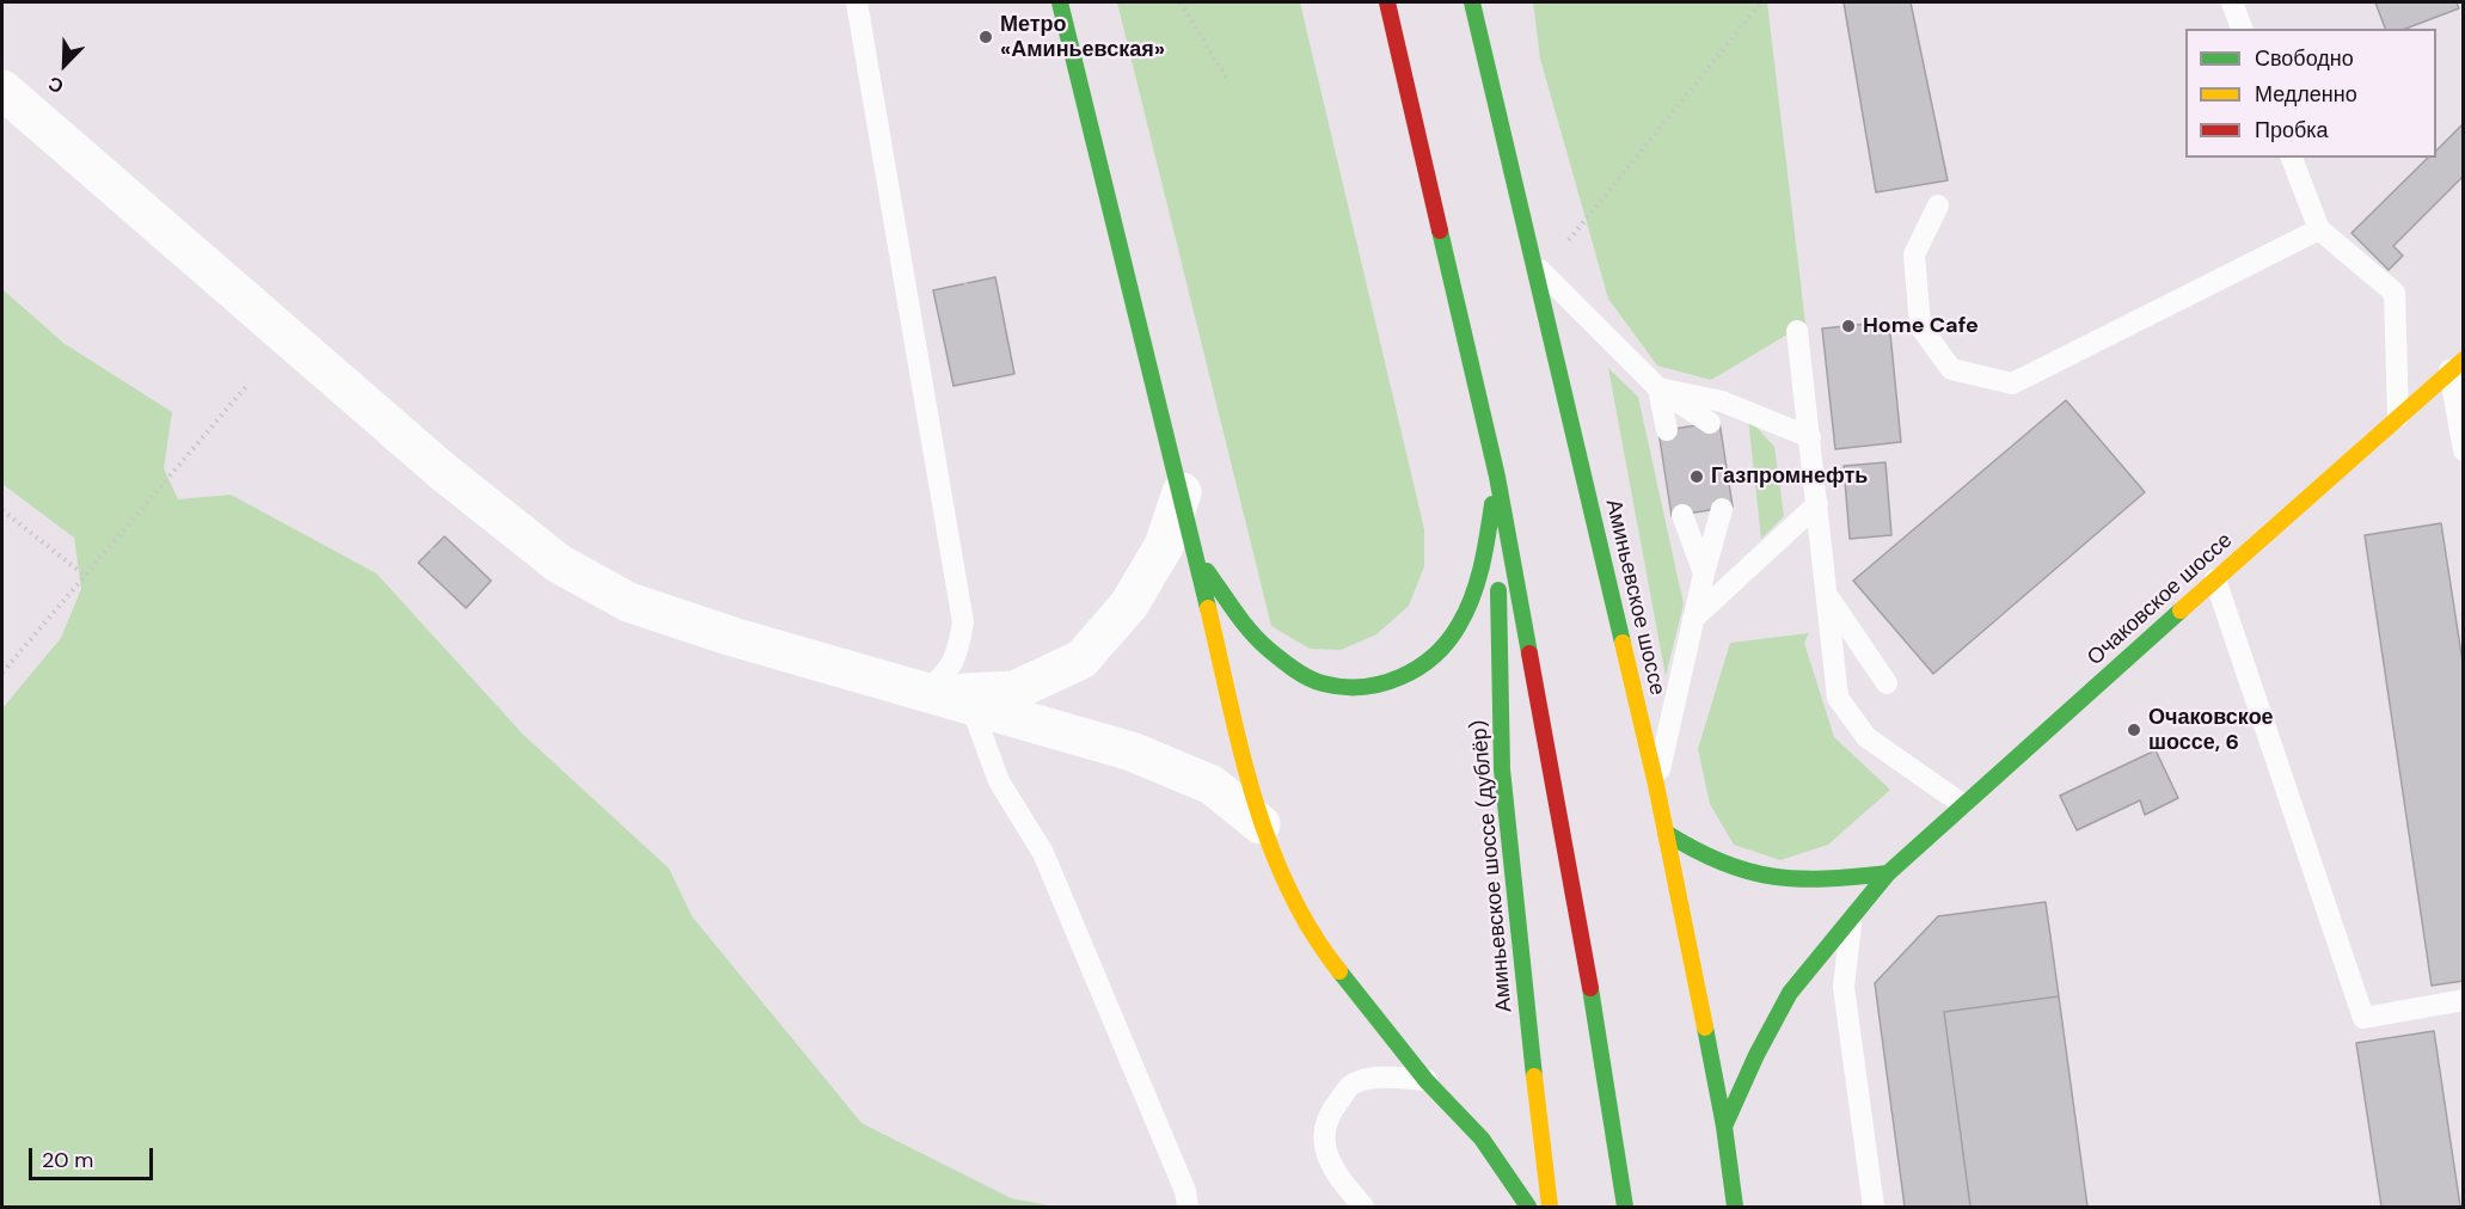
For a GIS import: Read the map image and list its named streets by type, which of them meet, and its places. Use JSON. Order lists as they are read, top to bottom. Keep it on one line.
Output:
{"streets":{"main road":["Аминьевское шоссе","Очаковское шоссе","Аминьевское шоссе (дублёр)"]},"crossings":[["Аминьевское шоссе","Очаковское шоссе"]],"places":["Метро «Аминьевская»","Home Cafe","Газпромнефть","Очаковское шоссе, 6"],"legend":["Свободно","Медленно","Пробка"],"scale_bar":"20 m","north":"bottom left"}
